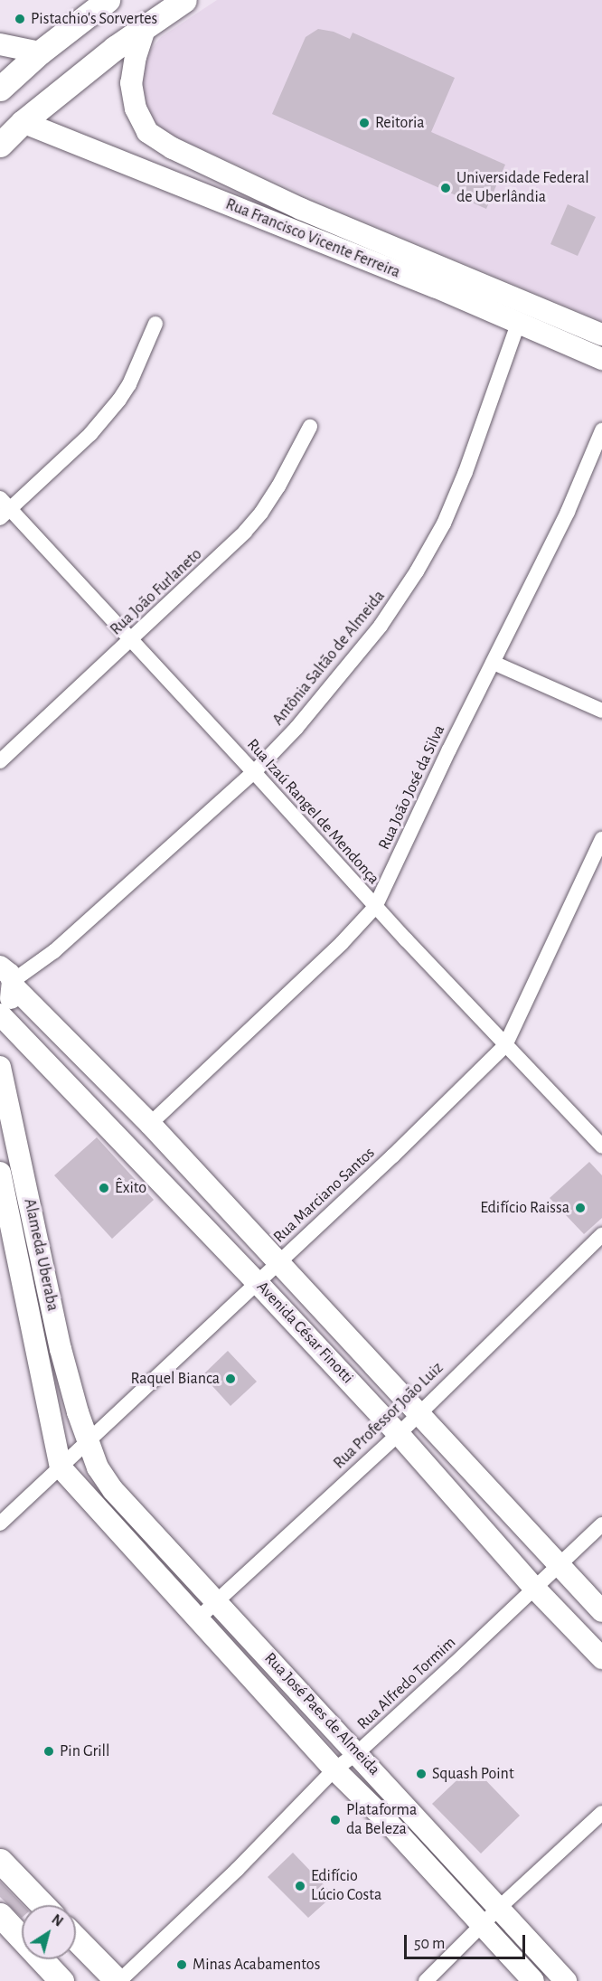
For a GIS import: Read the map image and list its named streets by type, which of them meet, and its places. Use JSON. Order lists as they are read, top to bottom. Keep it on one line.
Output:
{"streets":{"main road":["Rua Francisco Vicente Ferreira","Alameda Uberaba","Avenida César Finotti","Rua José Paes de Almeida"],"street":["Rua João Furlaneto","Antônia Saltão de Almeida","Rua João José da Silva","Rua Izaú Rangel de Mendonça","Rua Marciano Santos","Rua Professor João Luiz","Rua Alfredo Tormim"]},"crossings":[["Rua Francisco Vicente Ferreira","Antônia Saltão de Almeida"],["Rua João Furlaneto","Rua Izaú Rangel de Mendonça"],["Antônia Saltão de Almeida","Rua Izaú Rangel de Mendonça"],["Antônia Saltão de Almeida","Avenida César Finotti"],["Rua João José da Silva","Rua Izaú Rangel de Mendonça"],["Rua João José da Silva","Avenida César Finotti"],["Rua Izaú Rangel de Mendonça","Rua Marciano Santos"],["Rua Marciano Santos","Alameda Uberaba"],["Rua Marciano Santos","Avenida César Finotti"],["Rua Marciano Santos","Rua José Paes de Almeida"],["Alameda Uberaba","Rua José Paes de Almeida"],["Avenida César Finotti","Rua Professor João Luiz"],["Avenida César Finotti","Rua Alfredo Tormim"],["Rua Professor João Luiz","Rua José Paes de Almeida"],["Rua Alfredo Tormim","Rua José Paes de Almeida"]],"places":["Pistachio's Sorvertes","Reitoria","Universidade Federal de Uberlândia","Êxito","Edifício Raissa","Raquel Bianca","Pin Grill","Squash Point","Plataforma da Beleza","Edifício Lúcio Costa","Minas Acabamentos"],"scale_bar":"50 m","north":"top right"}
